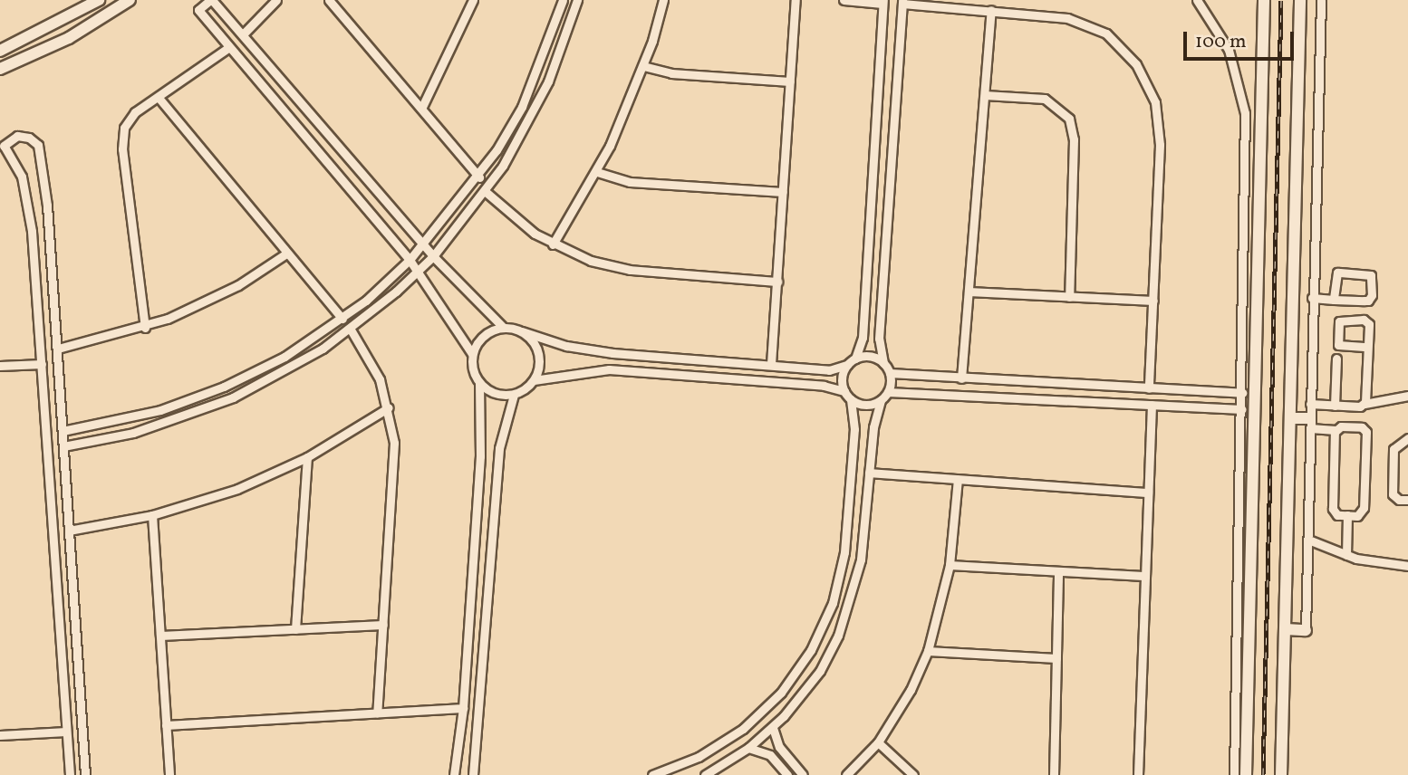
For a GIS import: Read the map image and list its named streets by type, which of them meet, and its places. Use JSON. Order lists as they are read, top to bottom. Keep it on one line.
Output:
{"scale_bar":"100 m"}
